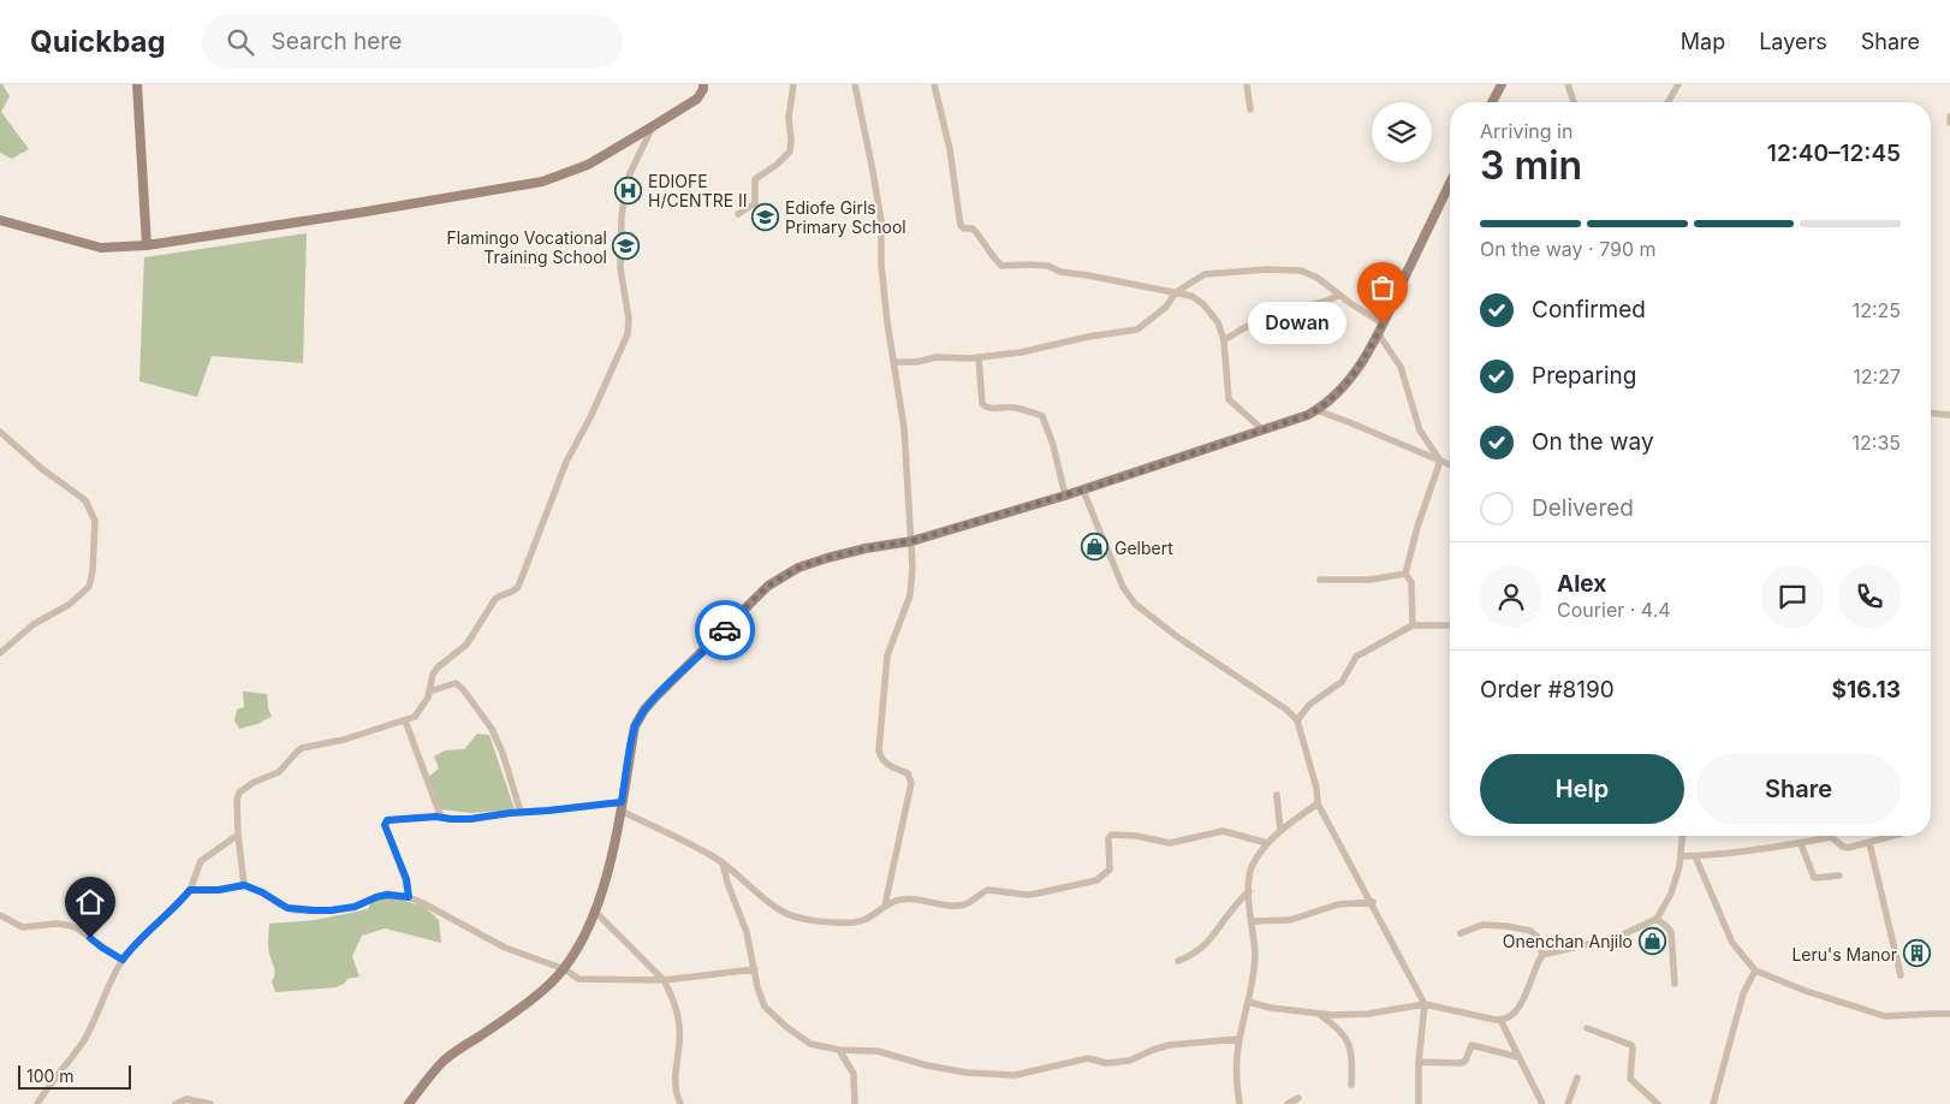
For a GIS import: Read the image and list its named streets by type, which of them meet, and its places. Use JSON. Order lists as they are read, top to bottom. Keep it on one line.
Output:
{"places":{"hospital":["EDIOFE H/CENTRE II"],"school or university":["Ediofe Girls Primary School","Flamingo Vocational Training School"],"other":["Dowan"],"shop":["Gelbert","Onenchan Anjilo"],"building":["Leru's Manor"]},"scale_bar":"100 m","page":{"header":"Quickbag","search":"Search here","nav":["Map","Layers","Share"],"heading":["3 min","Arriving in","12:40–12:45"],"panel":["Alex","Courier · 4.4","Order #8190","$16.13"],"bar":"On the way · 790 m","list":[["Confirmed","12:25"],["Preparing","12:27"],["On the way","12:35"],"Delivered"],"bubble":"Dowan","buttons":["Help","Share"],"scale":"100 m"}}
